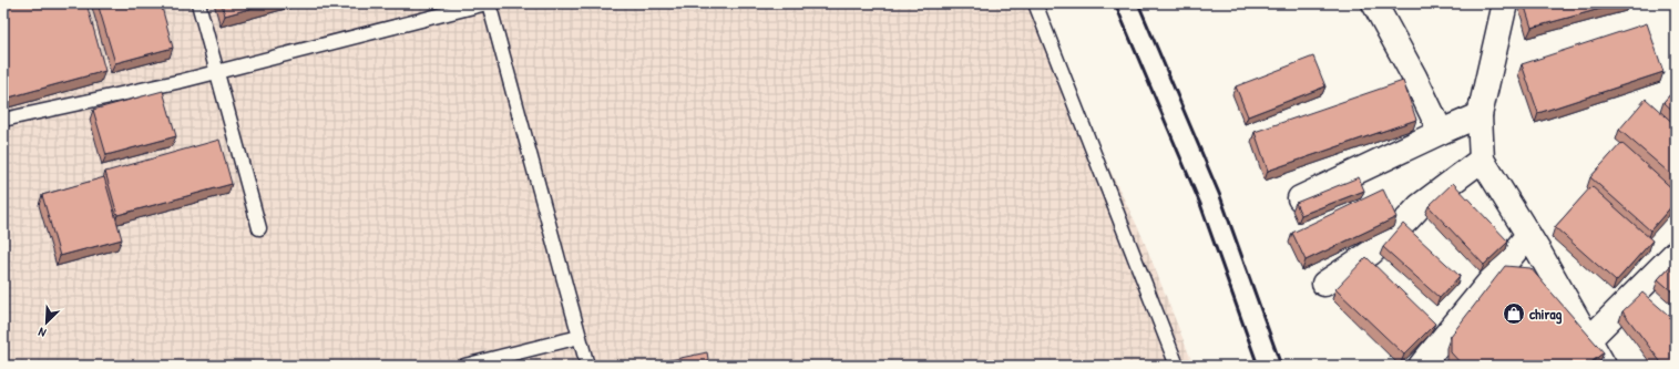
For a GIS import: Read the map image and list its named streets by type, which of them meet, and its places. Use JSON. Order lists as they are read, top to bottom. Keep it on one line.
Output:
{"places":{"shop":["chirag"]},"north":"bottom left"}
